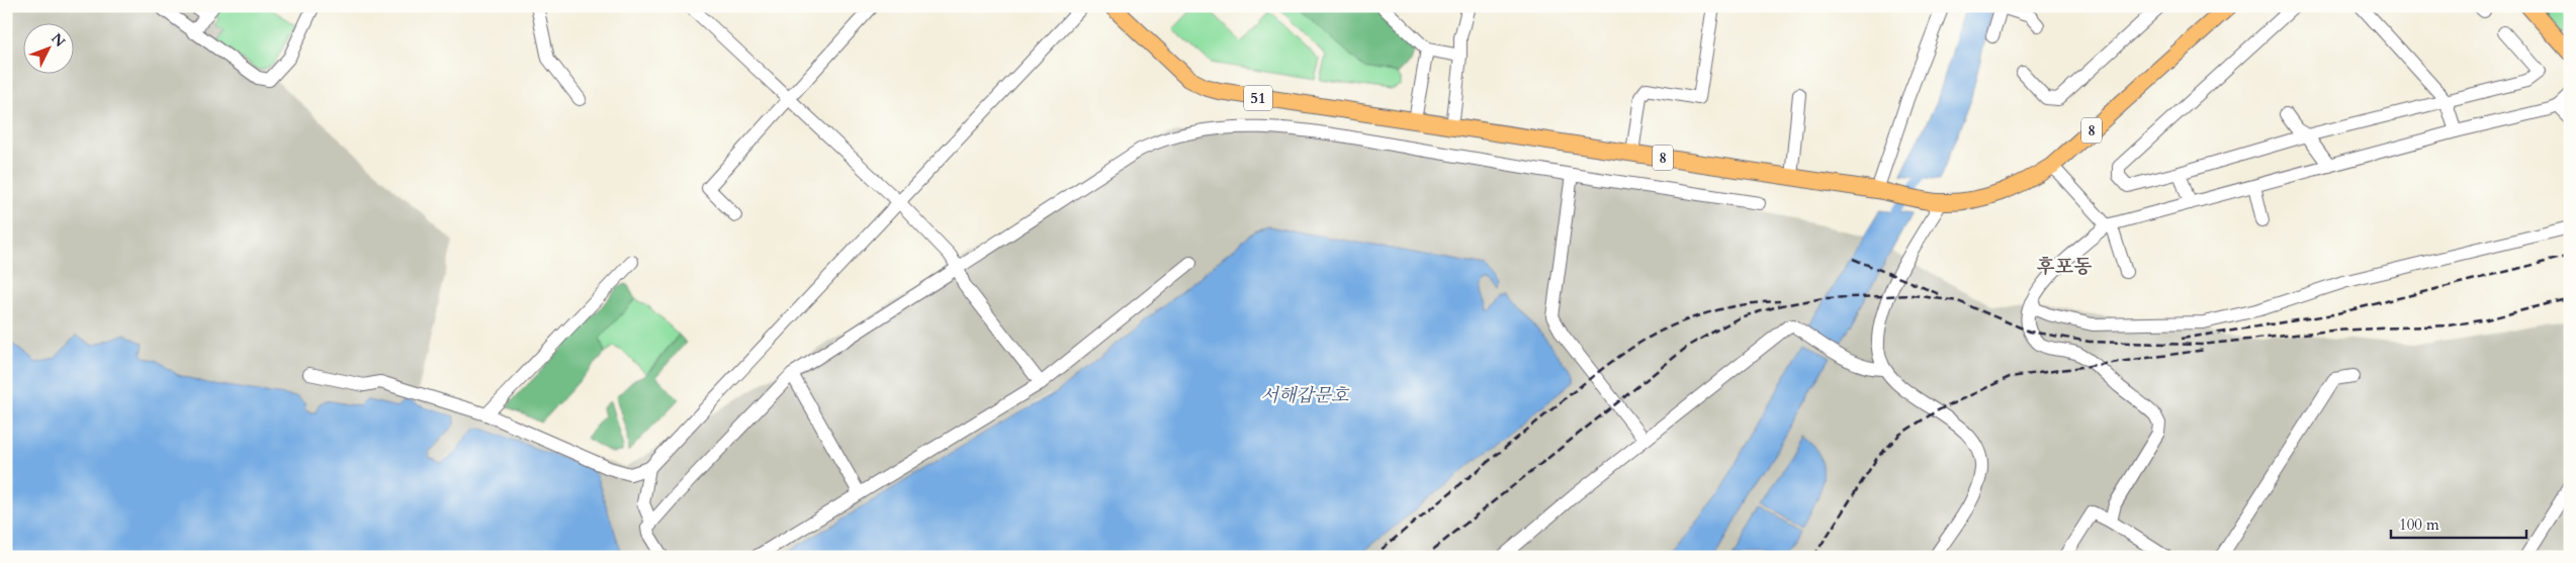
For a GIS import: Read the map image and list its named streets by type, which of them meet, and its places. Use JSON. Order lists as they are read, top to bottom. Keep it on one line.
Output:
{"streets":{"main road":["51","8"]},"crossings":[["51","8"]],"districts":["후포동"],"water":["서해갑문호"],"scale_bar":"100 m","north":"top right"}
